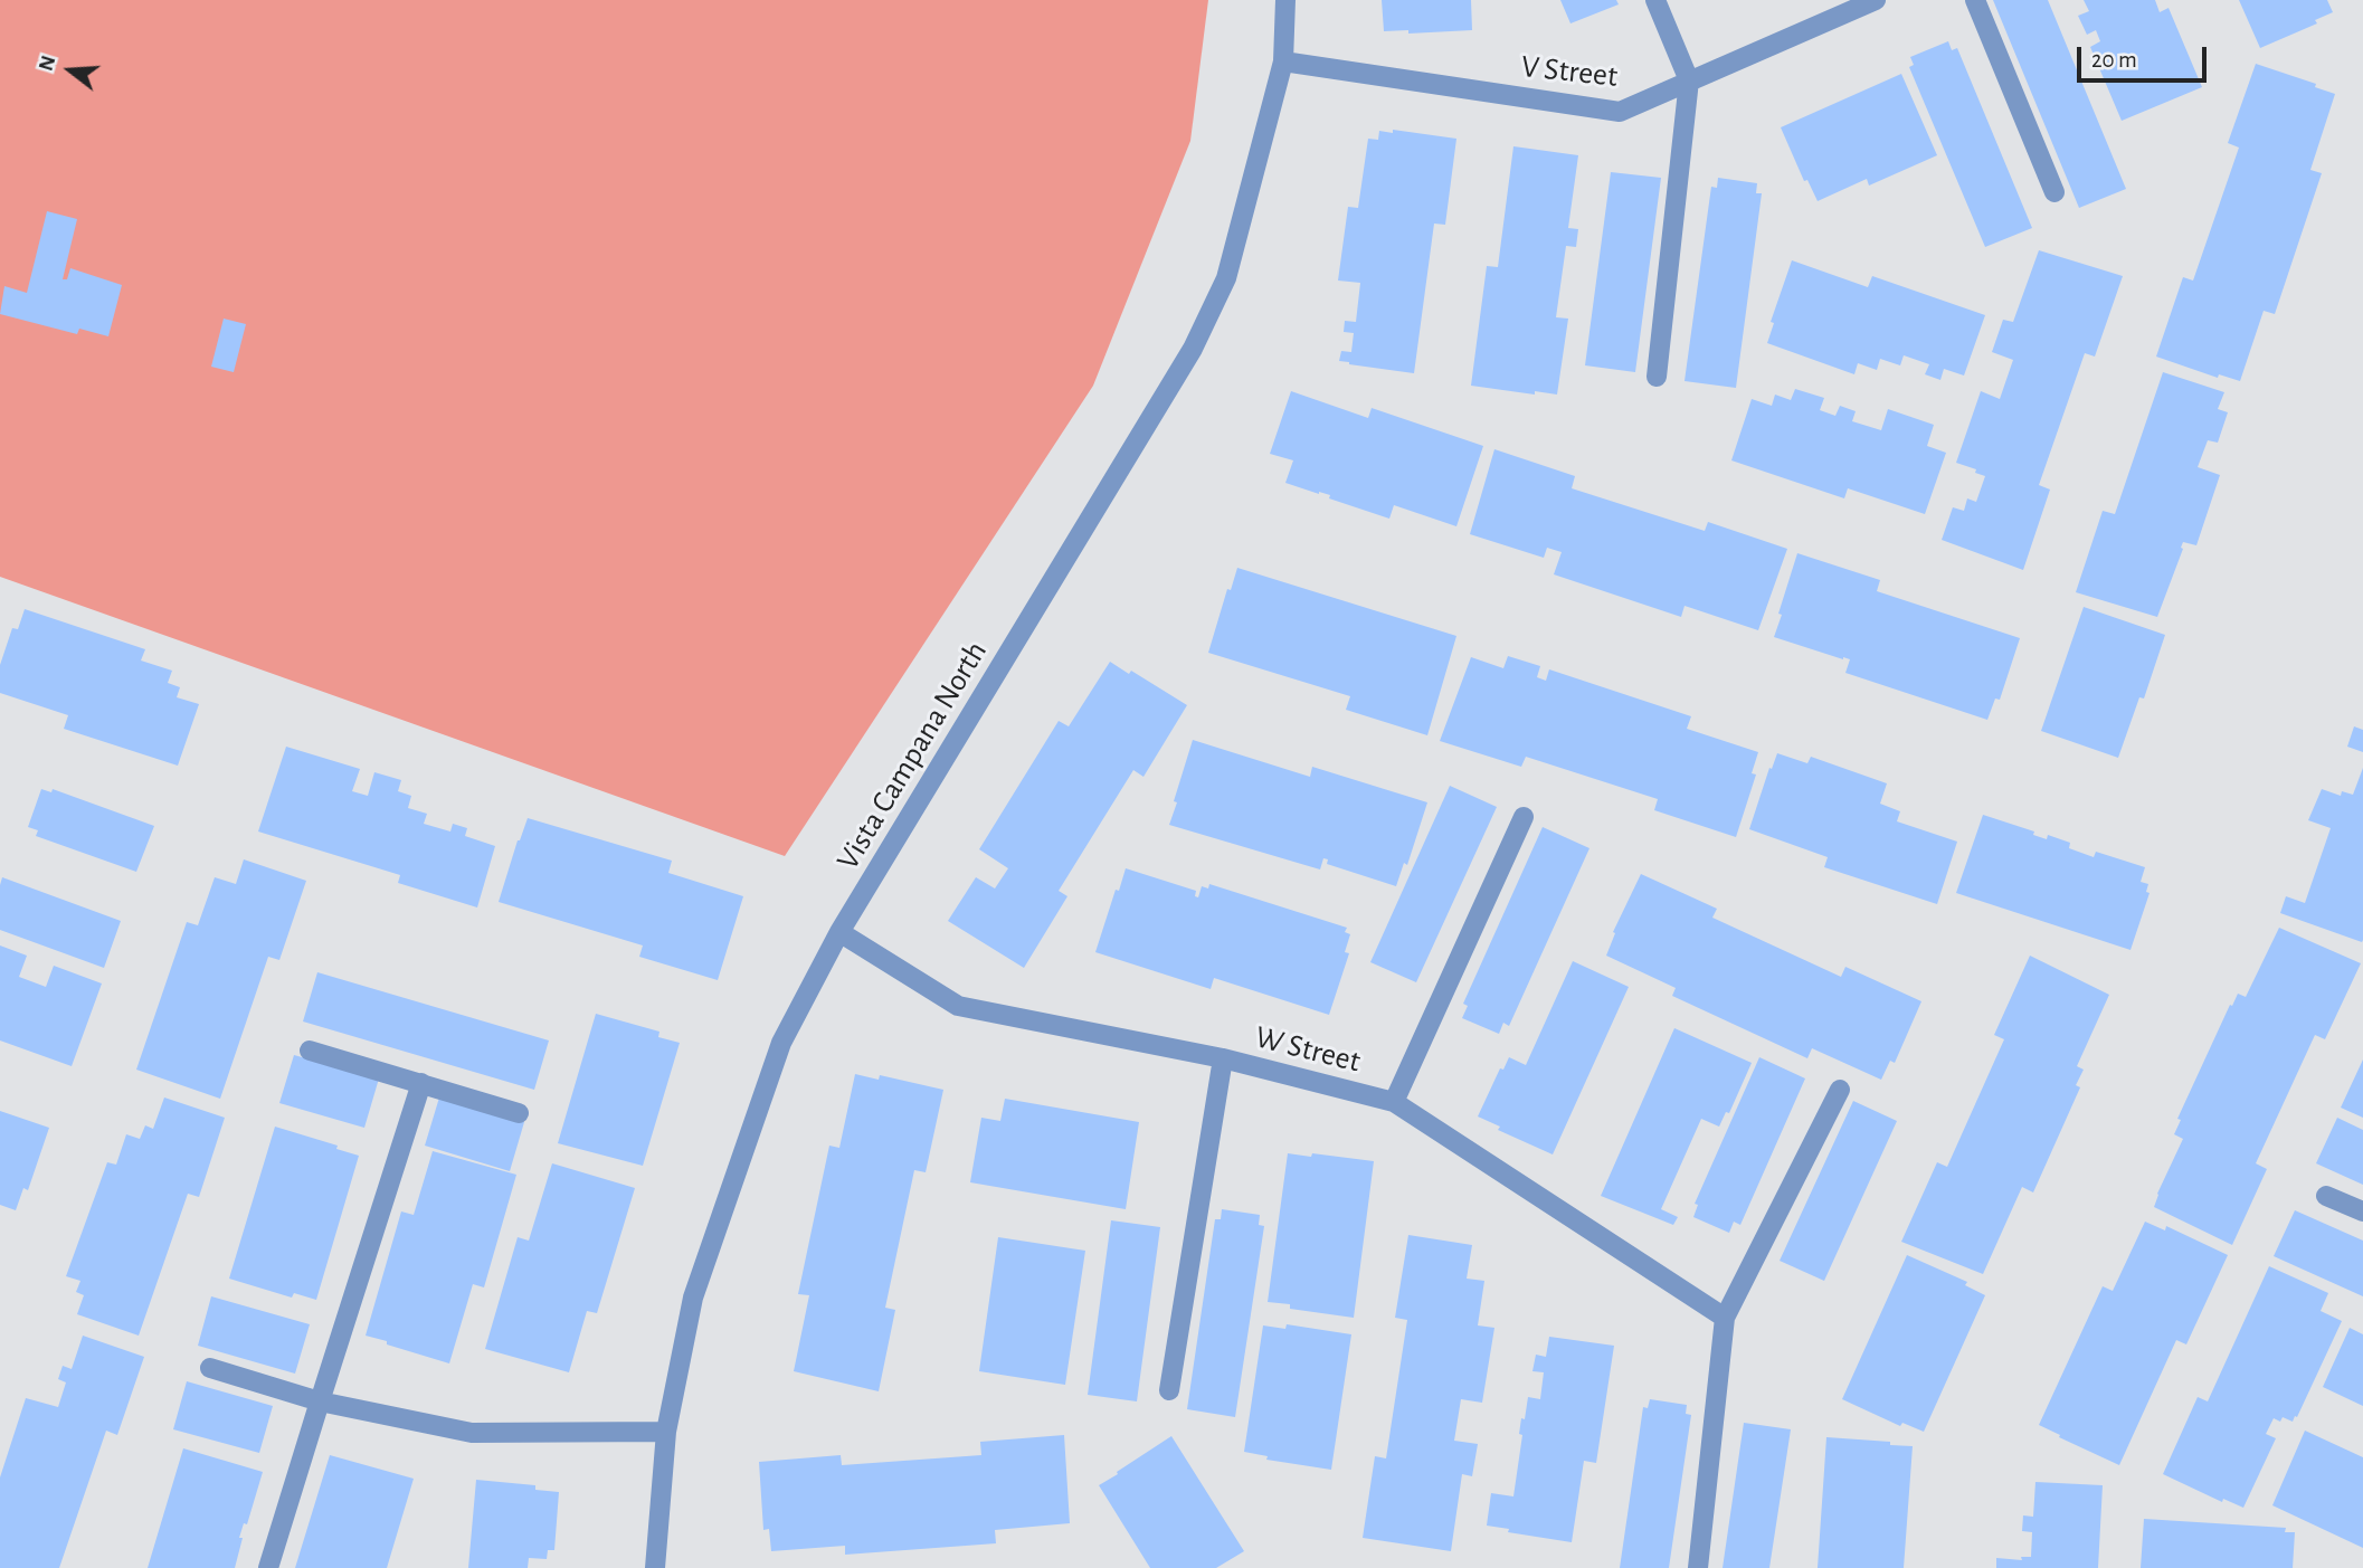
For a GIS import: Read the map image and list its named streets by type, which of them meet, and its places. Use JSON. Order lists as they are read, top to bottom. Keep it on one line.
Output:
{"streets":{"street":["V Street","Vista Campana North","W Street"]},"crossings":[["V Street","Vista Campana North"],["Vista Campana North","W Street"]],"scale_bar":"20 m","north":"left"}
